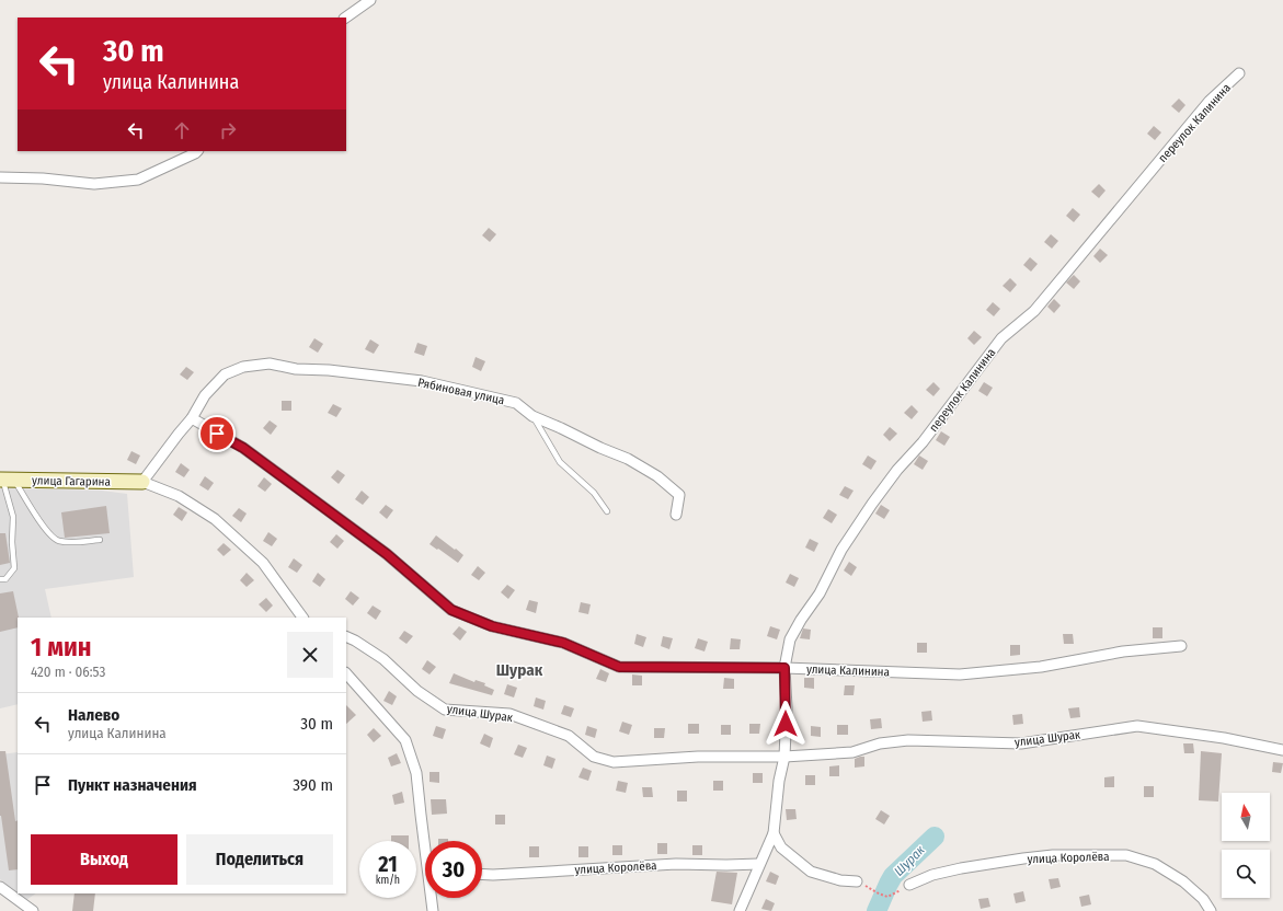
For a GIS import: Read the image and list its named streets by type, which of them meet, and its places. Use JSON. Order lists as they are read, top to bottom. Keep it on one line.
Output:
{"streets":{"street":["переулок Калинина","Рябиновая улица","улица Гагарина","улица Калинина","улица Шурак","улица Королёва"]},"crossings":[["переулок Калинина","улица Калинина"],["переулок Калинина","улица Шурак"],["Рябиновая улица","улица Калинина"]],"districts":["Шурак"],"water":["Шурак"],"north":"top","page":{"turn":["30 m","улица Калинина"],"heading":["1 мин","420 m · 06:53"],"list":[{"name":"Налево","note":"улица Калинина","value":"30 m"},{"name":"Пункт назначения","value":"390 m"}],"buttons":["Выход","Поделиться"],"speed":"21 km/h","limit":"30"}}
